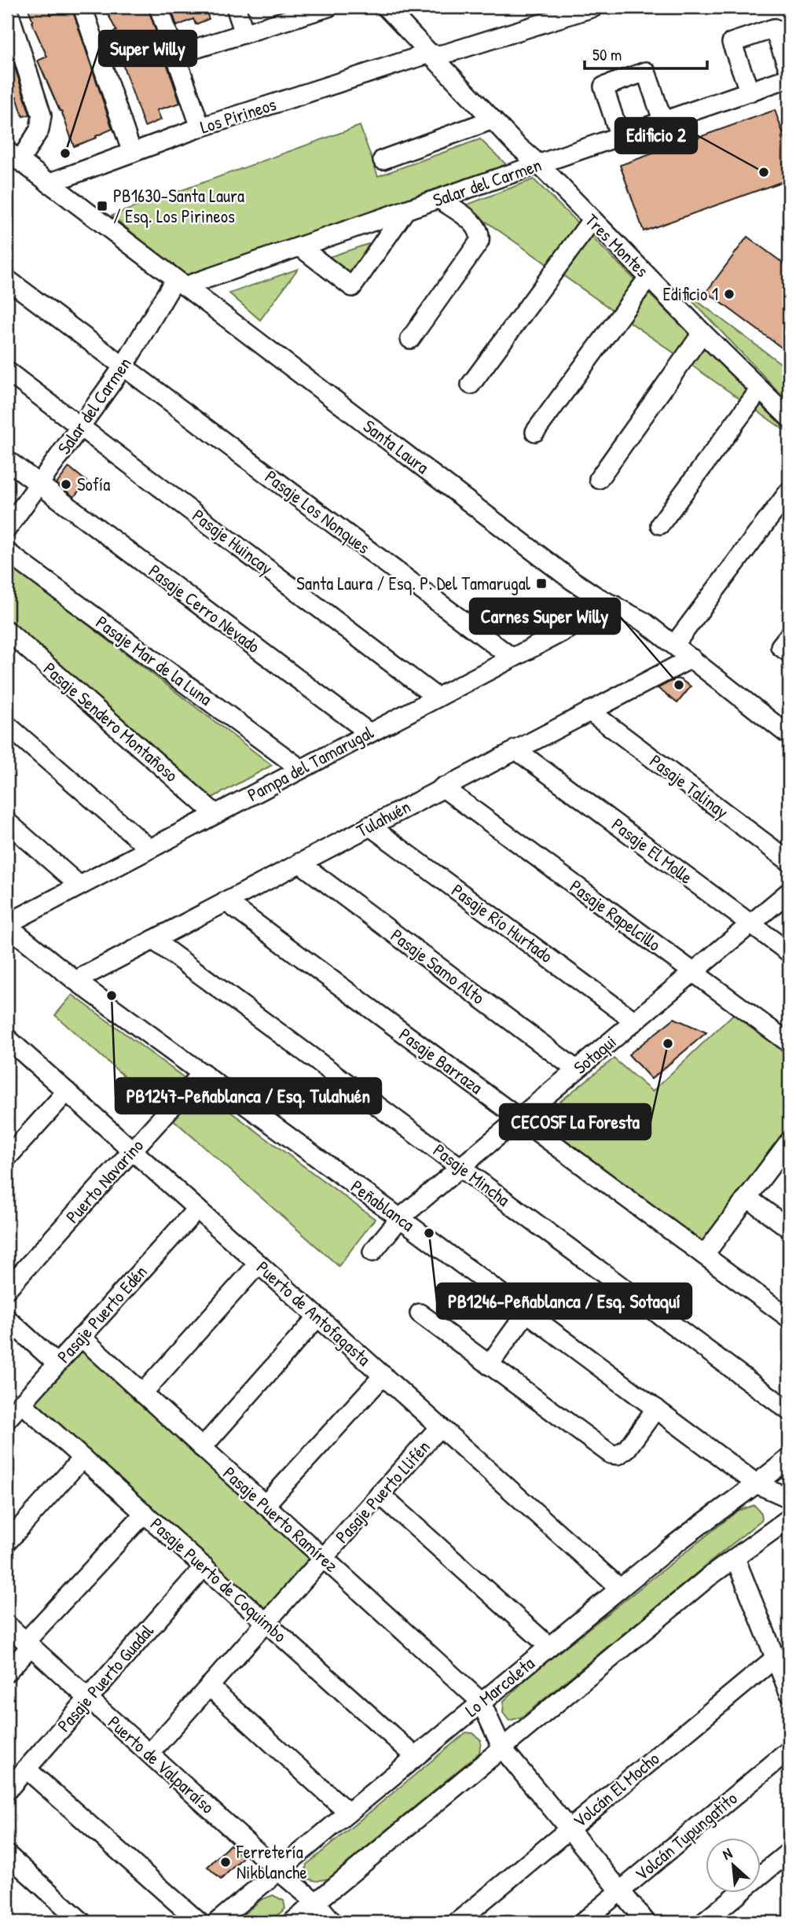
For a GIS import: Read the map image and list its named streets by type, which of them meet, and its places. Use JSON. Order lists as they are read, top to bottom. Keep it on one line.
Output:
{"streets":{"street":["Los Pirineos","Salar del Carmen","Tres Montes","Santa Laura","Pasaje Los Nonques","Pasaje Huincay","Pasaje Cerro Nevado","Pasaje Mar de la Luna","Pasaje Sendero Montañoso","Pampa del Tamarugal","Pasaje Talinay","Tulahuén","Pasaje El Molle","Pasaje Rapelcillo","Pasaje Río Hurtado","Pasaje Samo Alto","Sotaqui","Pasaje Barraza","Pasaje Mincha","Puerto Navarino","Peñablanca","Puerto de Antofagasta","Pasaje Puerto Edén","Pasaje Puerto Llifén","Pasaje Puerto Ramírez","Pasaje Puerto de Coquimbo","Pasaje Puerto Guadal","Lo Marcoleta","Puerto de Valparaíso","Volcán El Mocho","Volcán Tupungatito"]},"crossings":[["Los Pirineos","Tres Montes"],["Los Pirineos","Santa Laura"],["Salar del Carmen","Tres Montes"],["Salar del Carmen","Santa Laura"],["Salar del Carmen","Pasaje Los Nonques"],["Salar del Carmen","Pasaje Huincay"],["Salar del Carmen","Pasaje Cerro Nevado"],["Santa Laura","Pampa del Tamarugal"],["Santa Laura","Tulahuén"],["Pasaje Los Nonques","Pampa del Tamarugal"],["Pasaje Huincay","Pampa del Tamarugal"],["Pasaje Cerro Nevado","Pampa del Tamarugal"],["Pasaje Mar de la Luna","Pampa del Tamarugal"],["Pasaje Sendero Montañoso","Pampa del Tamarugal"],["Pampa del Tamarugal","Peñablanca"],["Pasaje Talinay","Tulahuén"],["Tulahuén","Pasaje El Molle"],["Tulahuén","Pasaje Rapelcillo"],["Tulahuén","Pasaje Río Hurtado"],["Tulahuén","Pasaje Samo Alto"],["Tulahuén","Pasaje Barraza"],["Tulahuén","Pasaje Mincha"],["Tulahuén","Peñablanca"],["Pasaje El Molle","Sotaqui"],["Pasaje Rapelcillo","Sotaqui"],["Pasaje Río Hurtado","Sotaqui"],["Pasaje Samo Alto","Sotaqui"],["Sotaqui","Pasaje Barraza"],["Sotaqui","Pasaje Mincha"],["Sotaqui","Peñablanca"],["Puerto Navarino","Peñablanca"],["Puerto Navarino","Puerto de Antofagasta"],["Peñablanca","Lo Marcoleta"],["Puerto de Antofagasta","Pasaje Puerto Edén"],["Puerto de Antofagasta","Pasaje Puerto Llifén"],["Puerto de Antofagasta","Lo Marcoleta"],["Pasaje Puerto Edén","Pasaje Puerto Ramírez"],["Pasaje Puerto Edén","Pasaje Puerto de Coquimbo"],["Pasaje Puerto Llifén","Pasaje Puerto Ramírez"],["Pasaje Puerto Llifén","Pasaje Puerto de Coquimbo"],["Pasaje Puerto Llifén","Puerto de Valparaíso"],["Pasaje Puerto Ramírez","Lo Marcoleta"],["Pasaje Puerto de Coquimbo","Pasaje Puerto Guadal"],["Pasaje Puerto de Coquimbo","Lo Marcoleta"],["Pasaje Puerto Guadal","Puerto de Valparaíso"],["Lo Marcoleta","Puerto de Valparaíso"]],"places":{"other":["Super Willy","Edificio 2","Edificio 1","Sofía","Carnes Super Willy","PB1247-Peñablanca / Esq. Tulahuén","CECOSF La Foresta","PB1246-Peñablanca / Esq. Sotaquí","Ferretería Nikblanche"],"transit":["PB1630-Santa Laura / Esq. Los Pirineos","Santa Laura / Esq. P. Del Tamarugal"]},"scale_bar":"50 m","north":"top left"}
